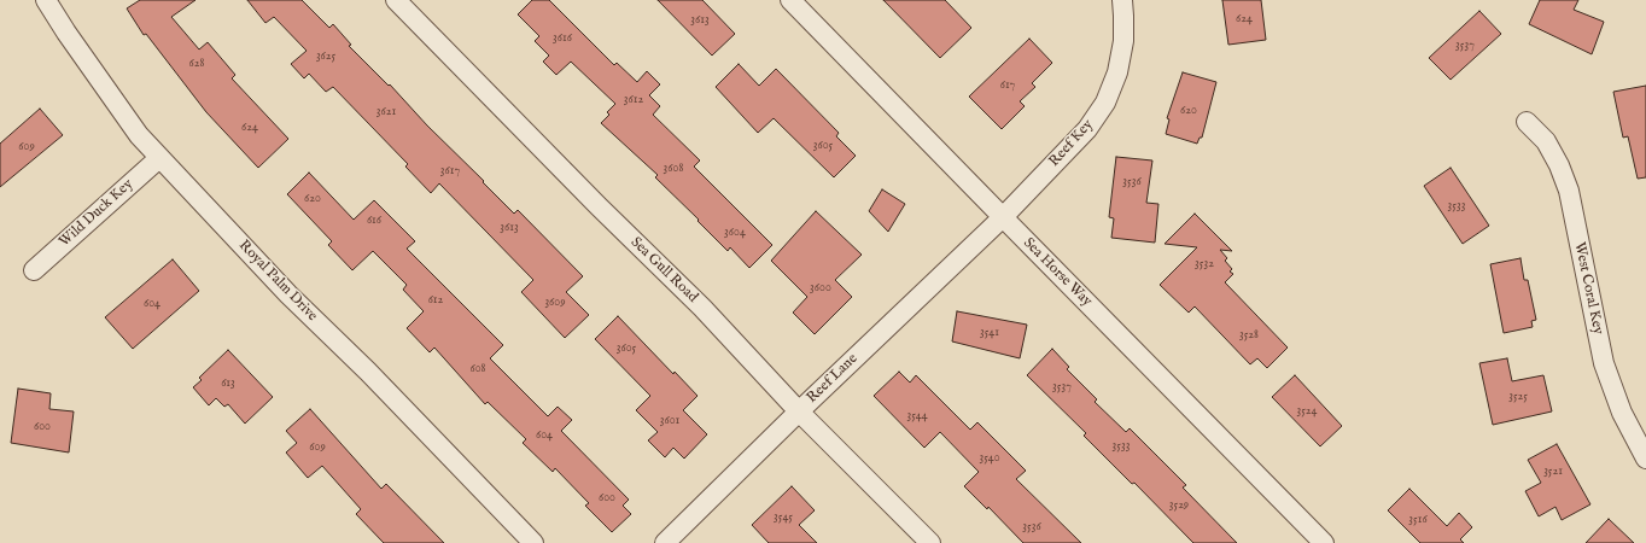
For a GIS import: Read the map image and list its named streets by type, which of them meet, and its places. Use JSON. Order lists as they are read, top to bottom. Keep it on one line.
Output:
{"streets":{"street":["Reef Key","Wild Duck Key","Sea Gull Road","Sea Horse Way","Royal Palm Drive","West Coral Key","Reef Lane"]},"crossings":[["Reef Key","Sea Horse Way"],["Reef Key","Reef Lane"],["Wild Duck Key","Royal Palm Drive"],["Sea Gull Road","Reef Lane"],["Sea Horse Way","Reef Lane"]],"house_numbers":["624","3613","3616","3537","3625","628","617","3612","620","3621","624","3605","609","3608","3617","3536","620","3533","616","3613","3604","3532","3600","612","3609","604","3541","3528","3605","608","613","3537","3525","3524","3544","3601","600","604","3533","609","3540","3521","600","3529","3545","3516","3536"]}
